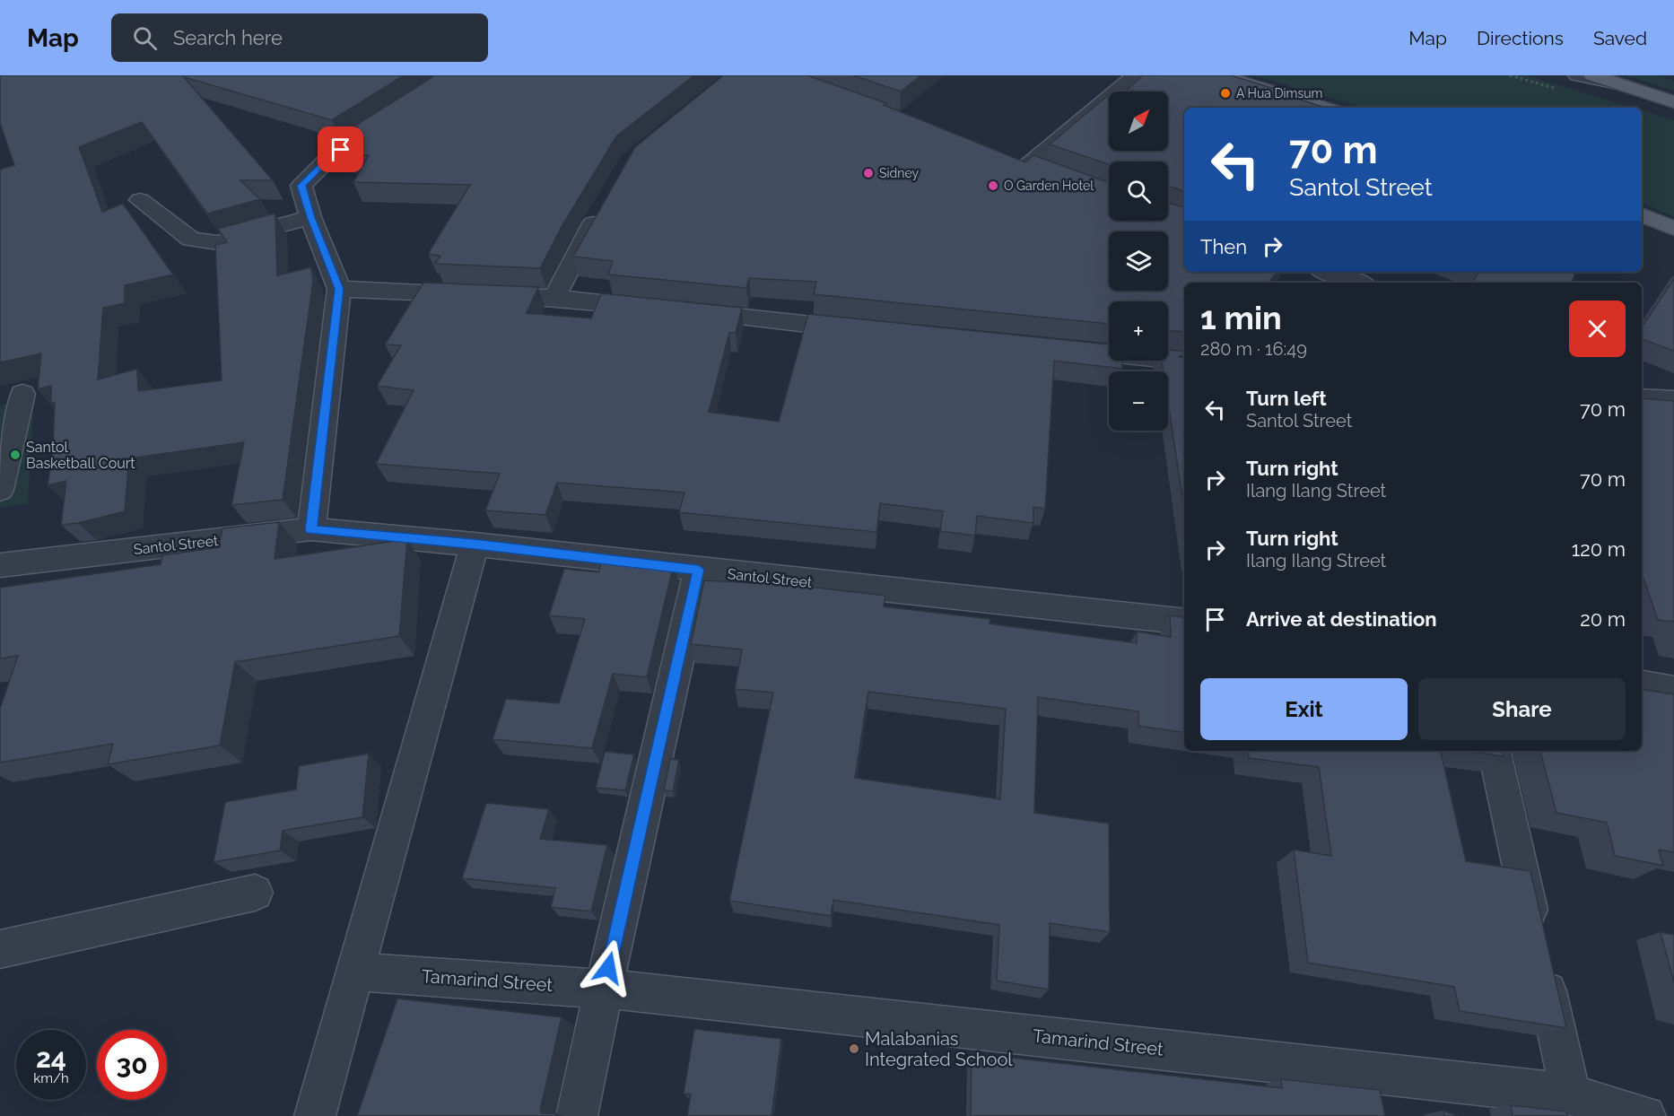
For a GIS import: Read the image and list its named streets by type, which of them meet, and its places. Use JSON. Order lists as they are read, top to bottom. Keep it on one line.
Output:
{"streets":{"street":["Santol Street","Tamarind Street"]},"places":["A Hua Dimsum","Sidney","O Garden Hotel","Santol Basketball Court","Malabanias Integrated School"],"north":"top right","page":{"header":"Map","search":"Search here","nav":["Map","Directions","Saved"],"map_buttons":["+","−"],"turn":["70 m","Santol Street"],"then":"Then","heading":["1 min","280 m · 16:49"],"list":[{"name":"Turn left","note":"Santol Street","value":"70 m"},{"name":"Turn right","note":"Ilang Ilang Street","value":"70 m"},{"name":"Turn right","note":"Ilang Ilang Street","value":"120 m"},{"name":"Arrive at destination","value":"20 m"}],"buttons":["Exit","Share"],"speed":"24 km/h","limit":"30"}}
